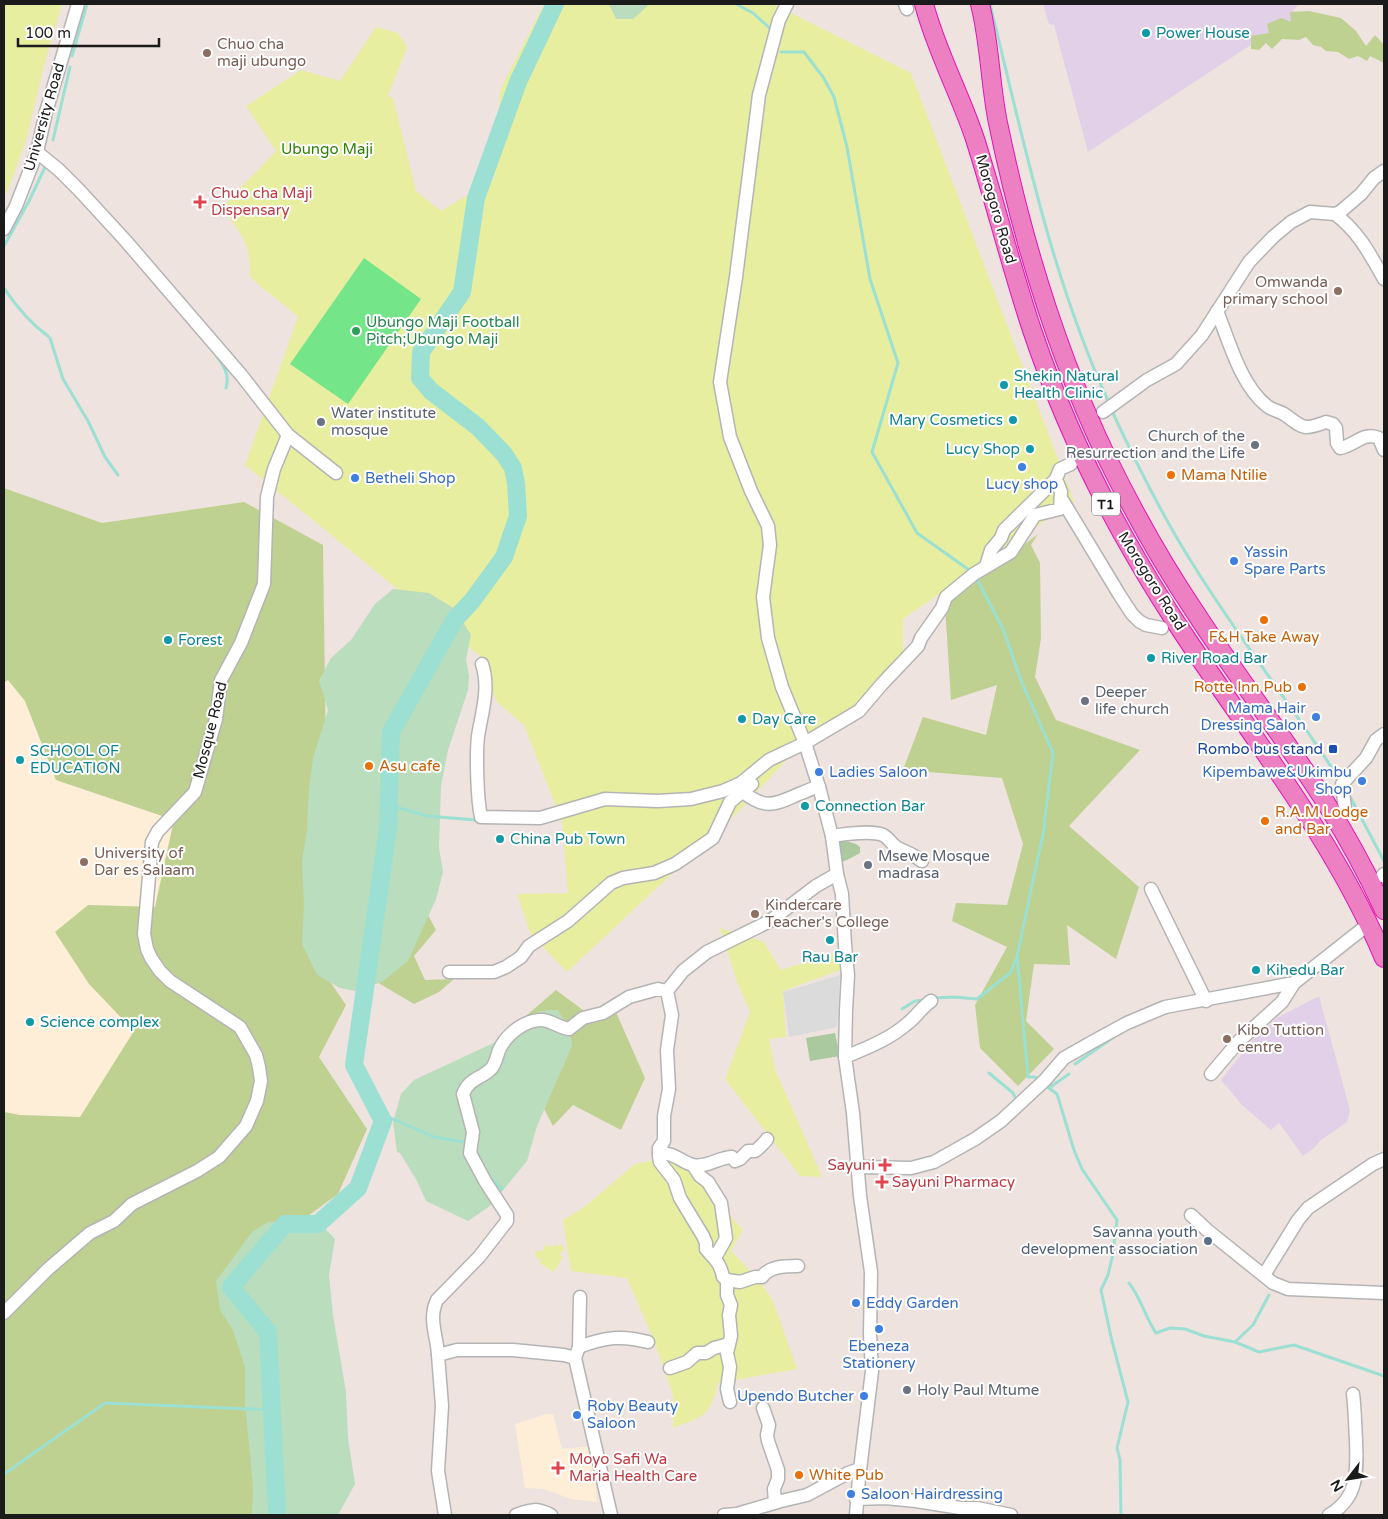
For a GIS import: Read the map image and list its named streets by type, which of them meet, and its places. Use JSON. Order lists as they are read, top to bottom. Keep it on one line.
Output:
{"streets":{"highway":["Morogoro Road","T1"],"street":["University Road","Mosque Road"]},"parks":["Ubungo Maji"],"places":{"other":["Power House","Chuo cha maji ubungo","Omwanda primary school","Ubungo Maji Football Pitch;Ubungo Maji","Shekin Natural Health Clinic","Mary Cosmetics","Water institute mosque","Church of the Resurrection and the Life","Lucy Shop","Lucy shop","Mama Ntilie","Betheli Shop","Yassin Spare Parts","F&H Take Away","Forest","River Road Bar","Rotte Inn Pub","Deeper life church","Mama Hair Dressing Salon","Day Care","SCHOOL OF EDUCATION","Asu cafe","Ladies Saloon","Kipembawe&Ukimbu Shop","Connection Bar","R.A.M Lodge and Bar","China Pub Town","University of Dar es Salaam","Msewe Mosque madrasa","Kindercare Teacher's College","Rau Bar","Kihedu Bar","Science complex","Kibo Tuttion centre","Savanna youth development association","Eddy Garden","Ebeneza Stationery","Holy Paul Mtume","Upendo Butcher","Roby Beauty Saloon","White Pub","Saloon Hairdressing"],"health":["Chuo cha Maji Dispensary","Sayuni","Sayuni Pharmacy","Moyo Safi Wa Maria Health Care"],"transit":["Rombo bus stand"]},"scale_bar":"100 m","north":"bottom left"}
